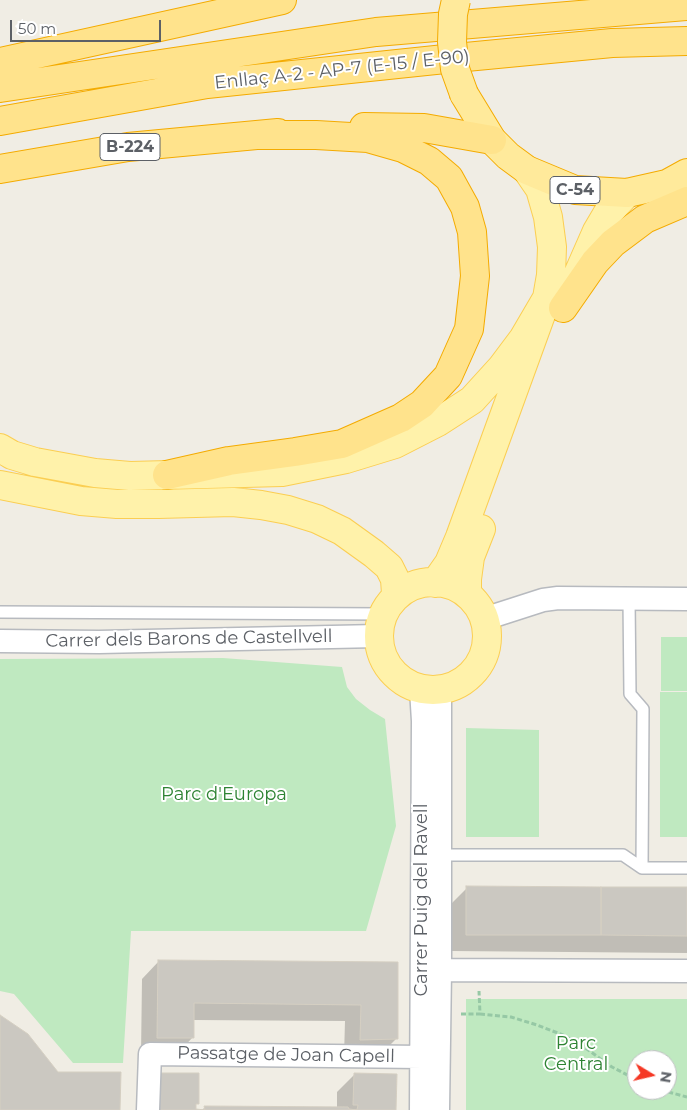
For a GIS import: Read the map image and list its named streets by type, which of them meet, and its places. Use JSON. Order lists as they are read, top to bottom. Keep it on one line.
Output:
{"streets":{"highway":["Enllaç A-2 - AP-7 (E-15 / E-90)","B-224","C-54"],"street":["Carrer dels Barons de Castellvell","Carrer Puig del Ravell","Passatge de Joan Capell"]},"crossings":[["Carrer dels Barons de Castellvell","Carrer Puig del Ravell"],["Carrer Puig del Ravell","Passatge de Joan Capell"]],"parks":["Parc d'Europa","Parc Central"],"scale_bar":"50 m","north":"right"}
